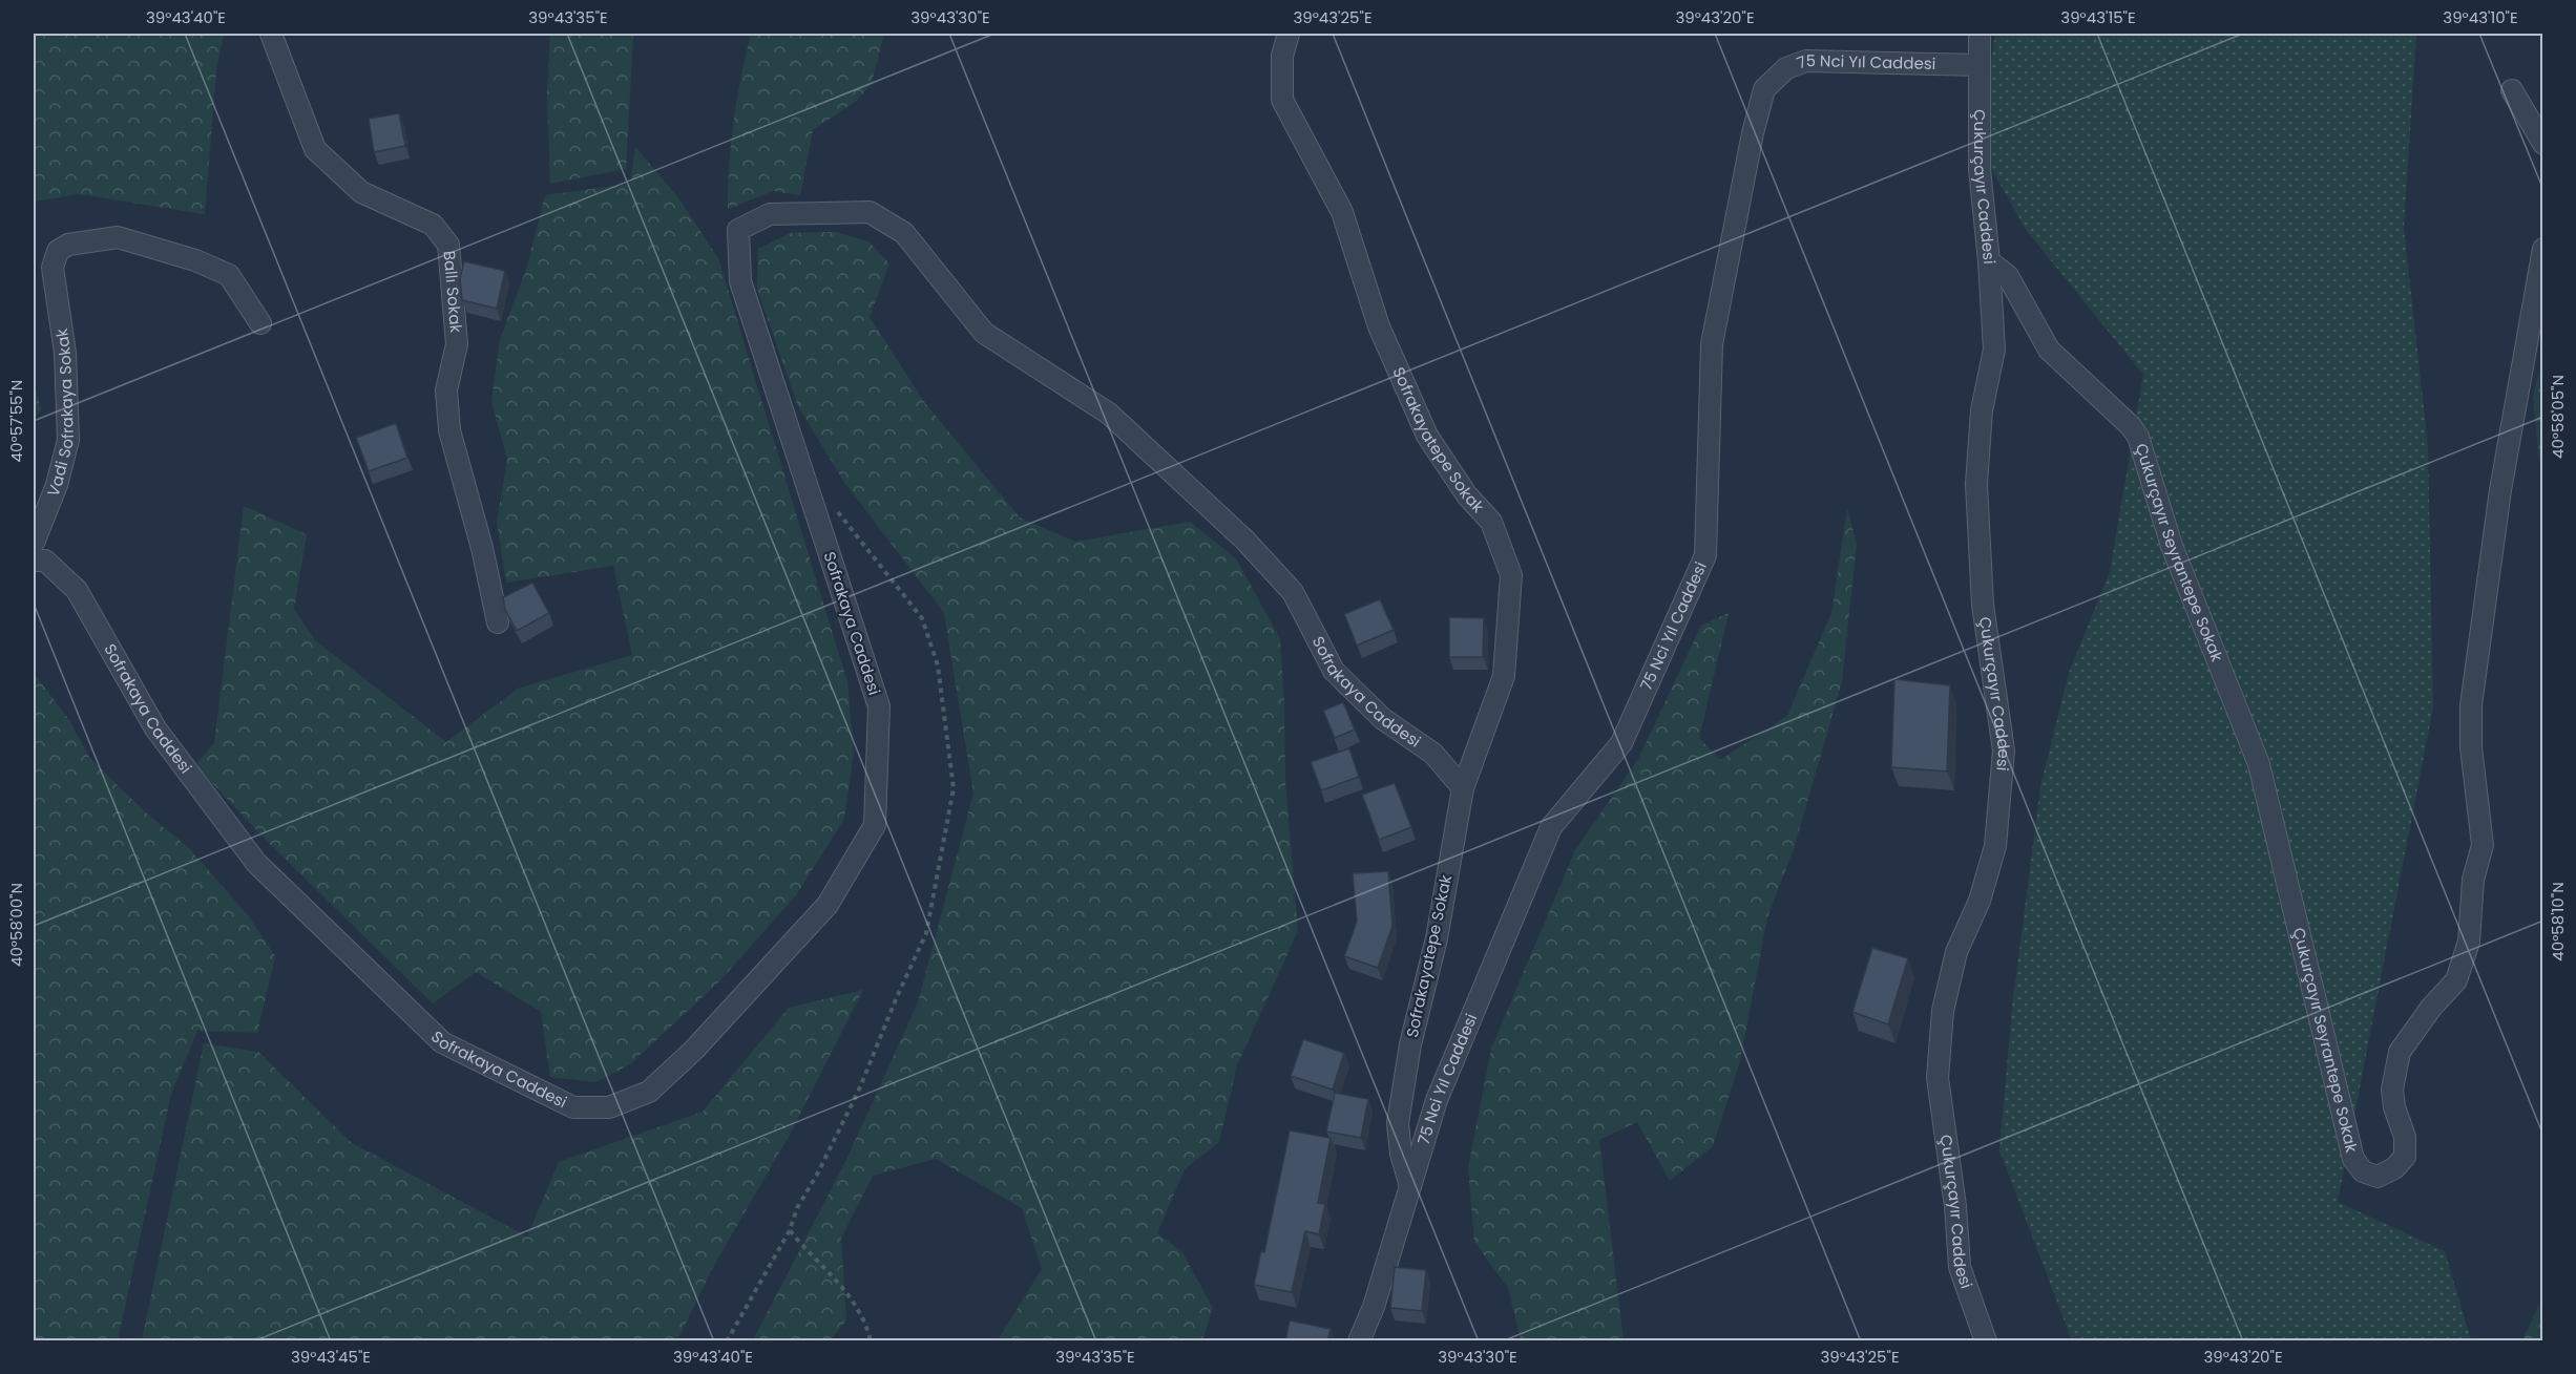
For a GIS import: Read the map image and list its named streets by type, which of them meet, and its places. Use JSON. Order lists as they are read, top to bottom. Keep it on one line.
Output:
{"streets":{"street":["75 Nci Yıl Caddesi","Çukurçayır Caddesi","Ballı Sokak","Vadi Sofrakaya Sokak","Sofrakayatepe Sokak","Çukurçayır Seyrantepe Sokak","Sofrakaya Caddesi"]},"crossings":[["75 Nci Yıl Caddesi","Çukurçayır Caddesi"],["75 Nci Yıl Caddesi","Sofrakayatepe Sokak"],["Çukurçayır Caddesi","Çukurçayır Seyrantepe Sokak"],["Sofrakayatepe Sokak","Sofrakaya Caddesi"]],"coordinates":["39°43'40\"E","39°43'35\"E","39°43'30\"E","39°43'25\"E","39°43'20\"E","39°43'15\"E","39°43'10\"E","40°58'05\"N","40°57'55\"N","40°58'10\"N","40°58'00\"N","39°43'45\"E"]}
